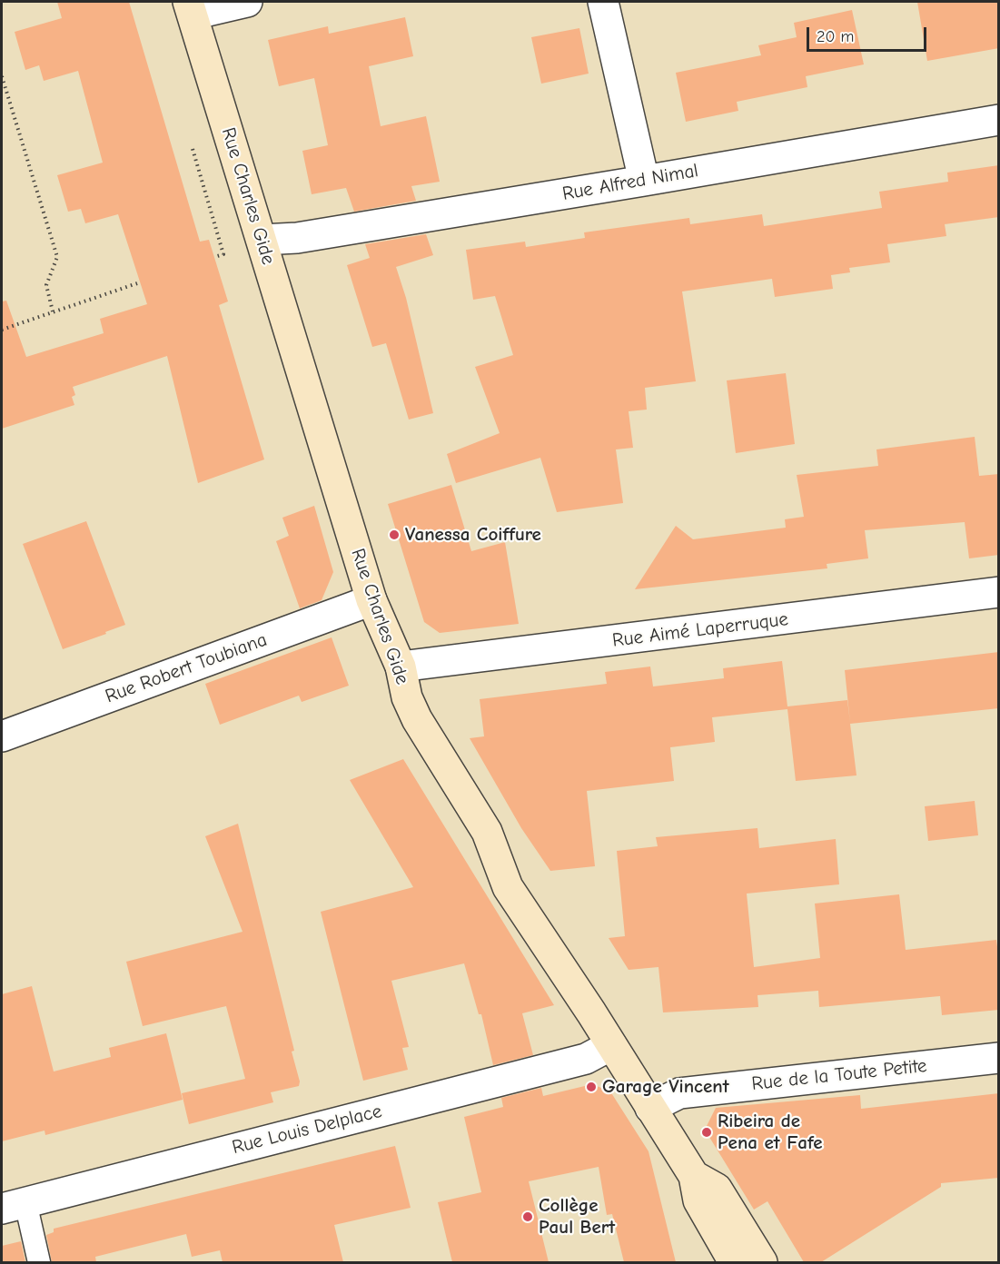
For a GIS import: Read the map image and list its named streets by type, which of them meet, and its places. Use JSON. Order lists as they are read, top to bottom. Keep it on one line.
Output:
{"streets":{"street":["Rue Alfred Nimal","Rue Charles Gide","Rue Aimé Laperruque","Rue Robert Toubiana","Rue de la Toute Petite","Rue Louis Delplace"]},"crossings":[["Rue Alfred Nimal","Rue Charles Gide"],["Rue Charles Gide","Rue Aimé Laperruque"],["Rue Charles Gide","Rue Robert Toubiana"],["Rue Charles Gide","Rue de la Toute Petite"],["Rue Charles Gide","Rue Louis Delplace"]],"places":["Vanessa Coiffure","Garage Vincent","Ribeira de Pena et Fafe","Collège Paul Bert"],"scale_bar":"20 m"}
